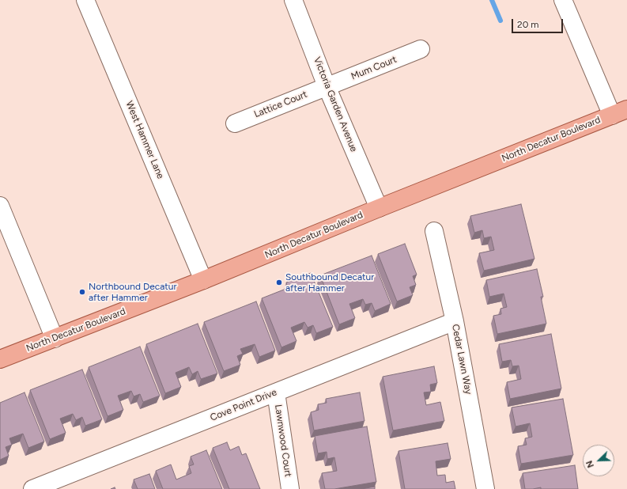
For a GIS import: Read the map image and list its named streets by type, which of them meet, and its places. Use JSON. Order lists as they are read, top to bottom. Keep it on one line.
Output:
{"streets":{"main road":["North Decatur Boulevard"],"street":["Mum Court","Lattice Court","Victoria Garden Avenue","West Hammer Lane","Cedar Lawn Way","Cove Point Drive","Lawnwood Court"]},"crossings":[["Mum Court","Lattice Court"],["Mum Court","Victoria Garden Avenue"],["Lattice Court","Victoria Garden Avenue"],["Victoria Garden Avenue","North Decatur Boulevard"],["North Decatur Boulevard","West Hammer Lane"],["Cedar Lawn Way","Cove Point Drive"],["Cove Point Drive","Lawnwood Court"]],"places":["Southbound Decatur after Hammer","Northbound Decatur after Hammer"],"scale_bar":"20 m","north":"bottom left"}
